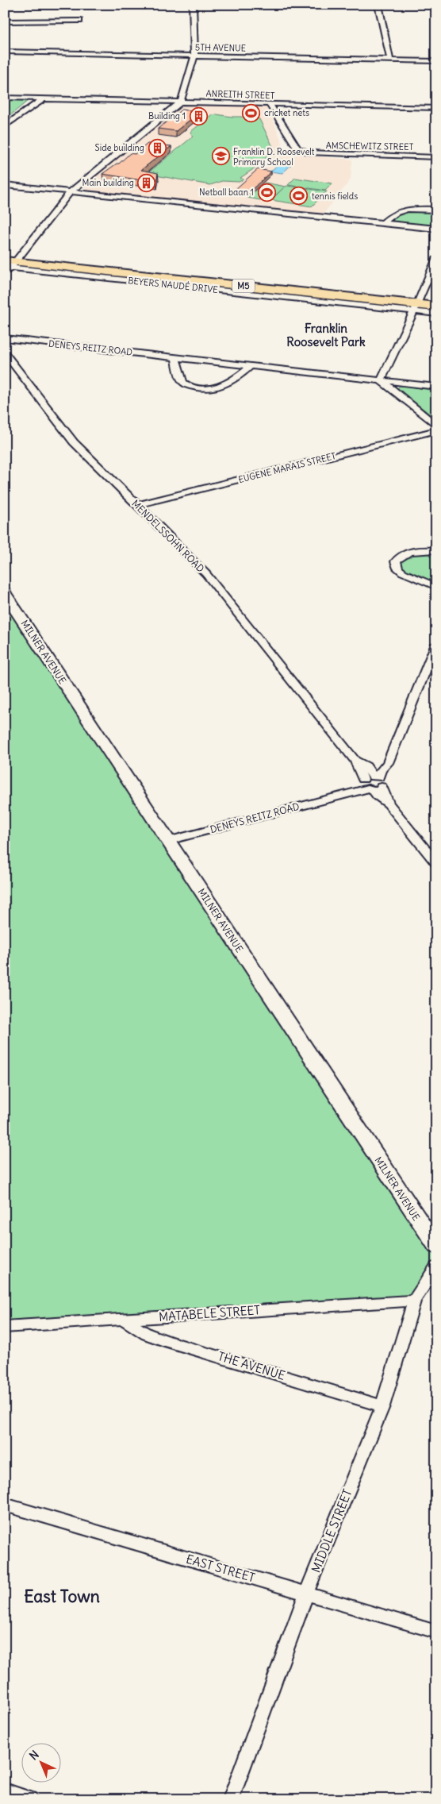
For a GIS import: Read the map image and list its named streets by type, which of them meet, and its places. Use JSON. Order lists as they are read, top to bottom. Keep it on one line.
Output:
{"streets":{"main road":["BEYERS NAUDÉ DRIVE","M5","MILNER AVENUE"],"street":["5TH AVENUE","ANREITH STREET","AMSCHEWITZ STREET","DENEYS REITZ ROAD","EUGENE MARAIS STREET","MENDELSSOHN ROAD","MATABELE STREET","THE AVENUE","MIDDLE STREET","EAST STREET"]},"crossings":[["ANREITH STREET","AMSCHEWITZ STREET"],["DENEYS REITZ ROAD","MENDELSSOHN ROAD"],["DENEYS REITZ ROAD","MILNER AVENUE"],["EUGENE MARAIS STREET","MENDELSSOHN ROAD"],["MATABELE STREET","THE AVENUE"],["MATABELE STREET","MIDDLE STREET"],["THE AVENUE","MIDDLE STREET"],["MIDDLE STREET","EAST STREET"]],"districts":["Franklin Roosevelt Park","East Town"],"places":{"sports":["cricket nets","Netball baan 1","tennis fields"],"building":["Building 1","Side building","Main building"],"school or university":["Franklin D. Roosevelt Primary School"]},"north":"top left"}
